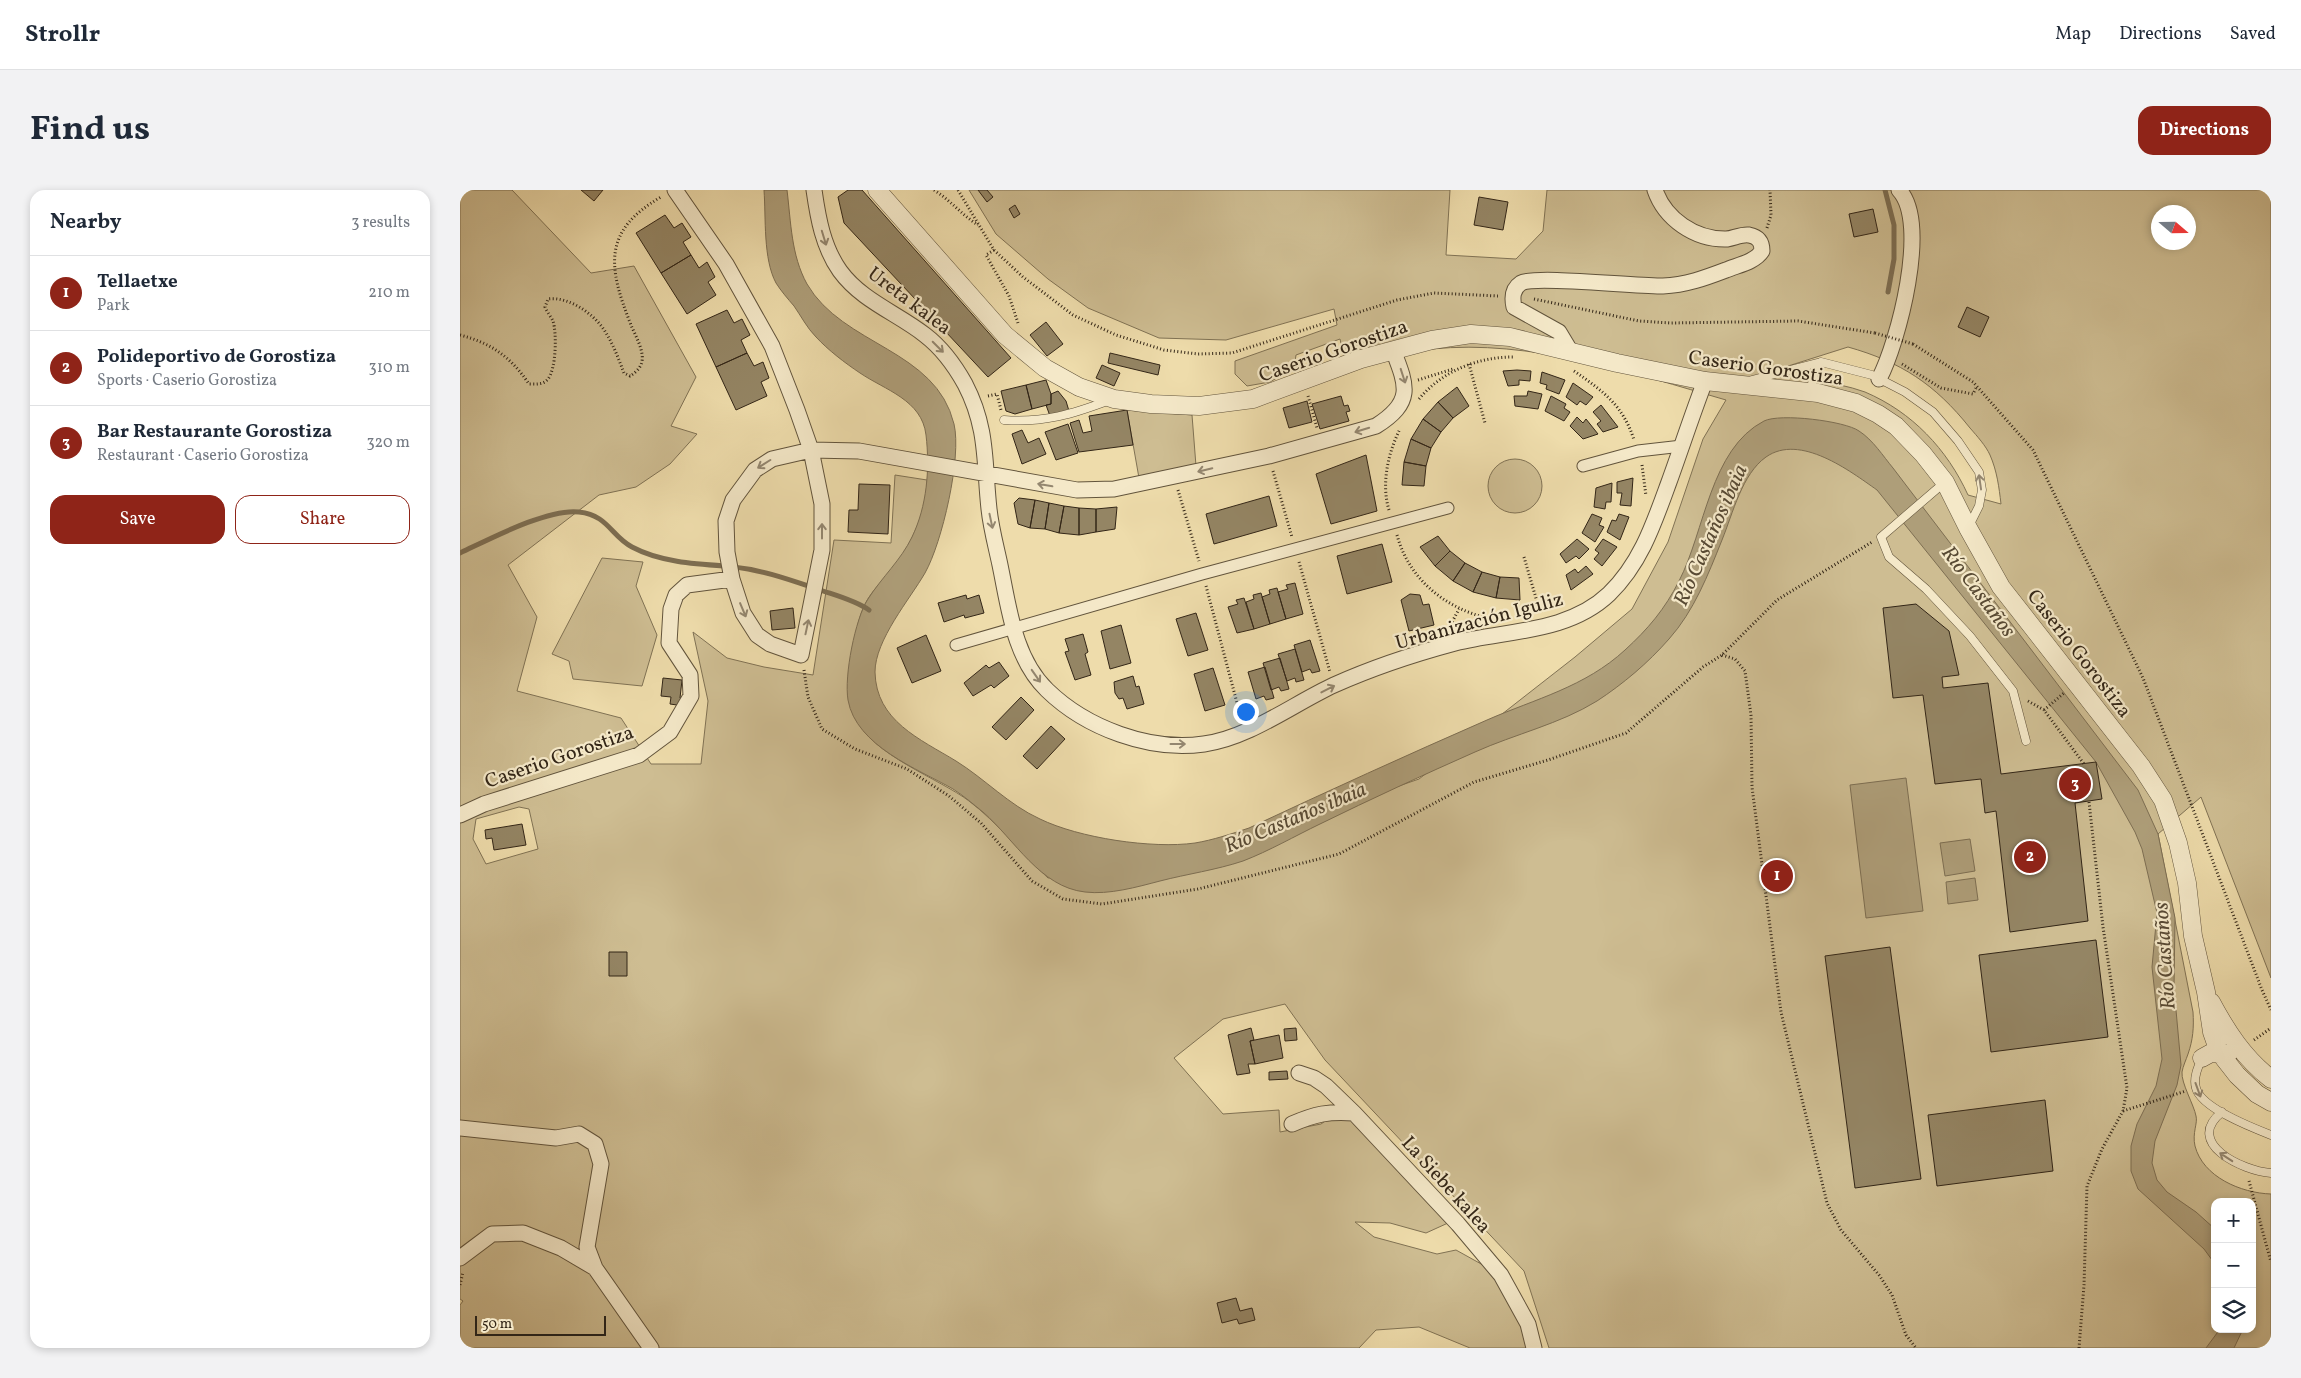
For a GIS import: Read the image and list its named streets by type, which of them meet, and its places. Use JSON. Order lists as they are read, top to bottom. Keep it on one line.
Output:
{"streets":{"street":["Ureta kalea","Caserio Gorostiza","Urbanización Iguliz","La Siebe kalea"]},"crossings":[["Ureta kalea","Caserio Gorostiza"],["Ureta kalea","Urbanización Iguliz"],["Caserio Gorostiza","Urbanización Iguliz"]],"water":["Río Castaños ibaia","Río Castaños"],"scale_bar":"50 m","north":"right","page":{"header":"Strollr","nav":["Map","Directions","Saved"],"title":"Find us","buttons":["Directions",["Save","Share"]],"heading":["Nearby","3 results"],"list":[{"mark":"1","name":"Tellaetxe","note":"Park","value":"210 m"},{"mark":"2","name":"Polideportivo de Gorostiza","note":"Sports · Caserio Gorostiza","value":"310 m"},{"mark":"3","name":"Bar Restaurante Gorostiza","note":"Restaurant · Caserio Gorostiza","value":"320 m"}],"pins":["3","2","1"],"map_buttons":["+","−"],"scale":"50 m"}}
